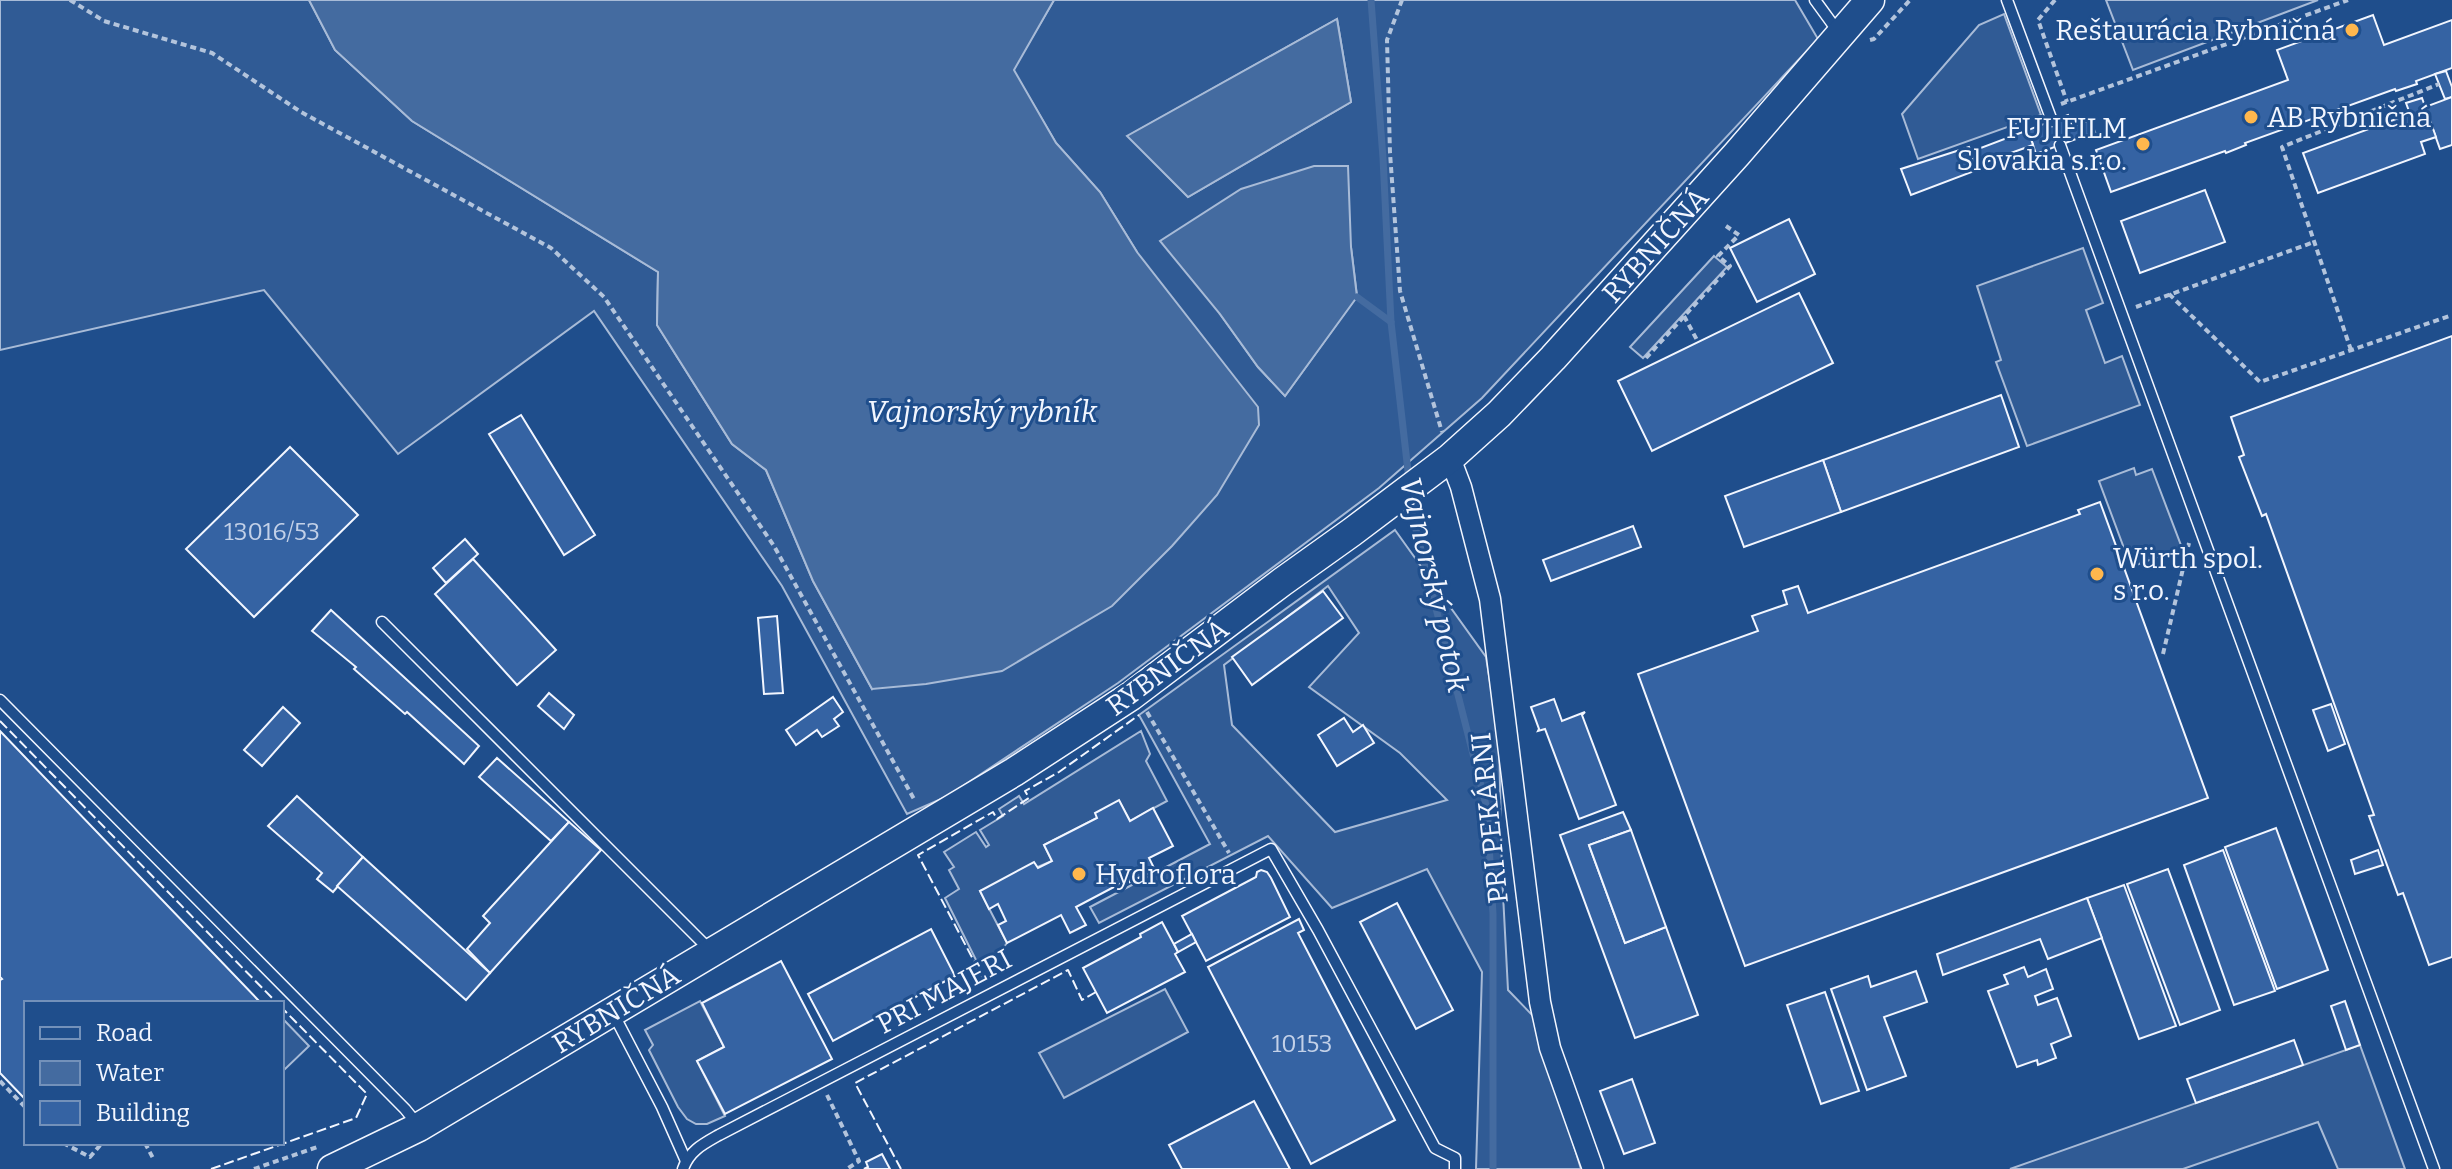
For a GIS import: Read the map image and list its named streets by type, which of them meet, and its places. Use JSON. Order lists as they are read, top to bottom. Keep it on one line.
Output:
{"streets":{"main road":["RYBNIČNÁ"],"street":["PRI PEKÁRNI"],"lane":["PRI MAJERI"]},"crossings":[["RYBNIČNÁ","PRI PEKÁRNI"]],"water":["Vajnorský rybník","Vajnorský potok"],"places":["Reštaurácia Rybničná","AB Rybničná","FUJIFILM Slovakia s.r.o.","Würth spol. s r.o.","Hydroflora"],"house_numbers":["13016/53","10153"],"legend":["Road","Water","Building"]}
